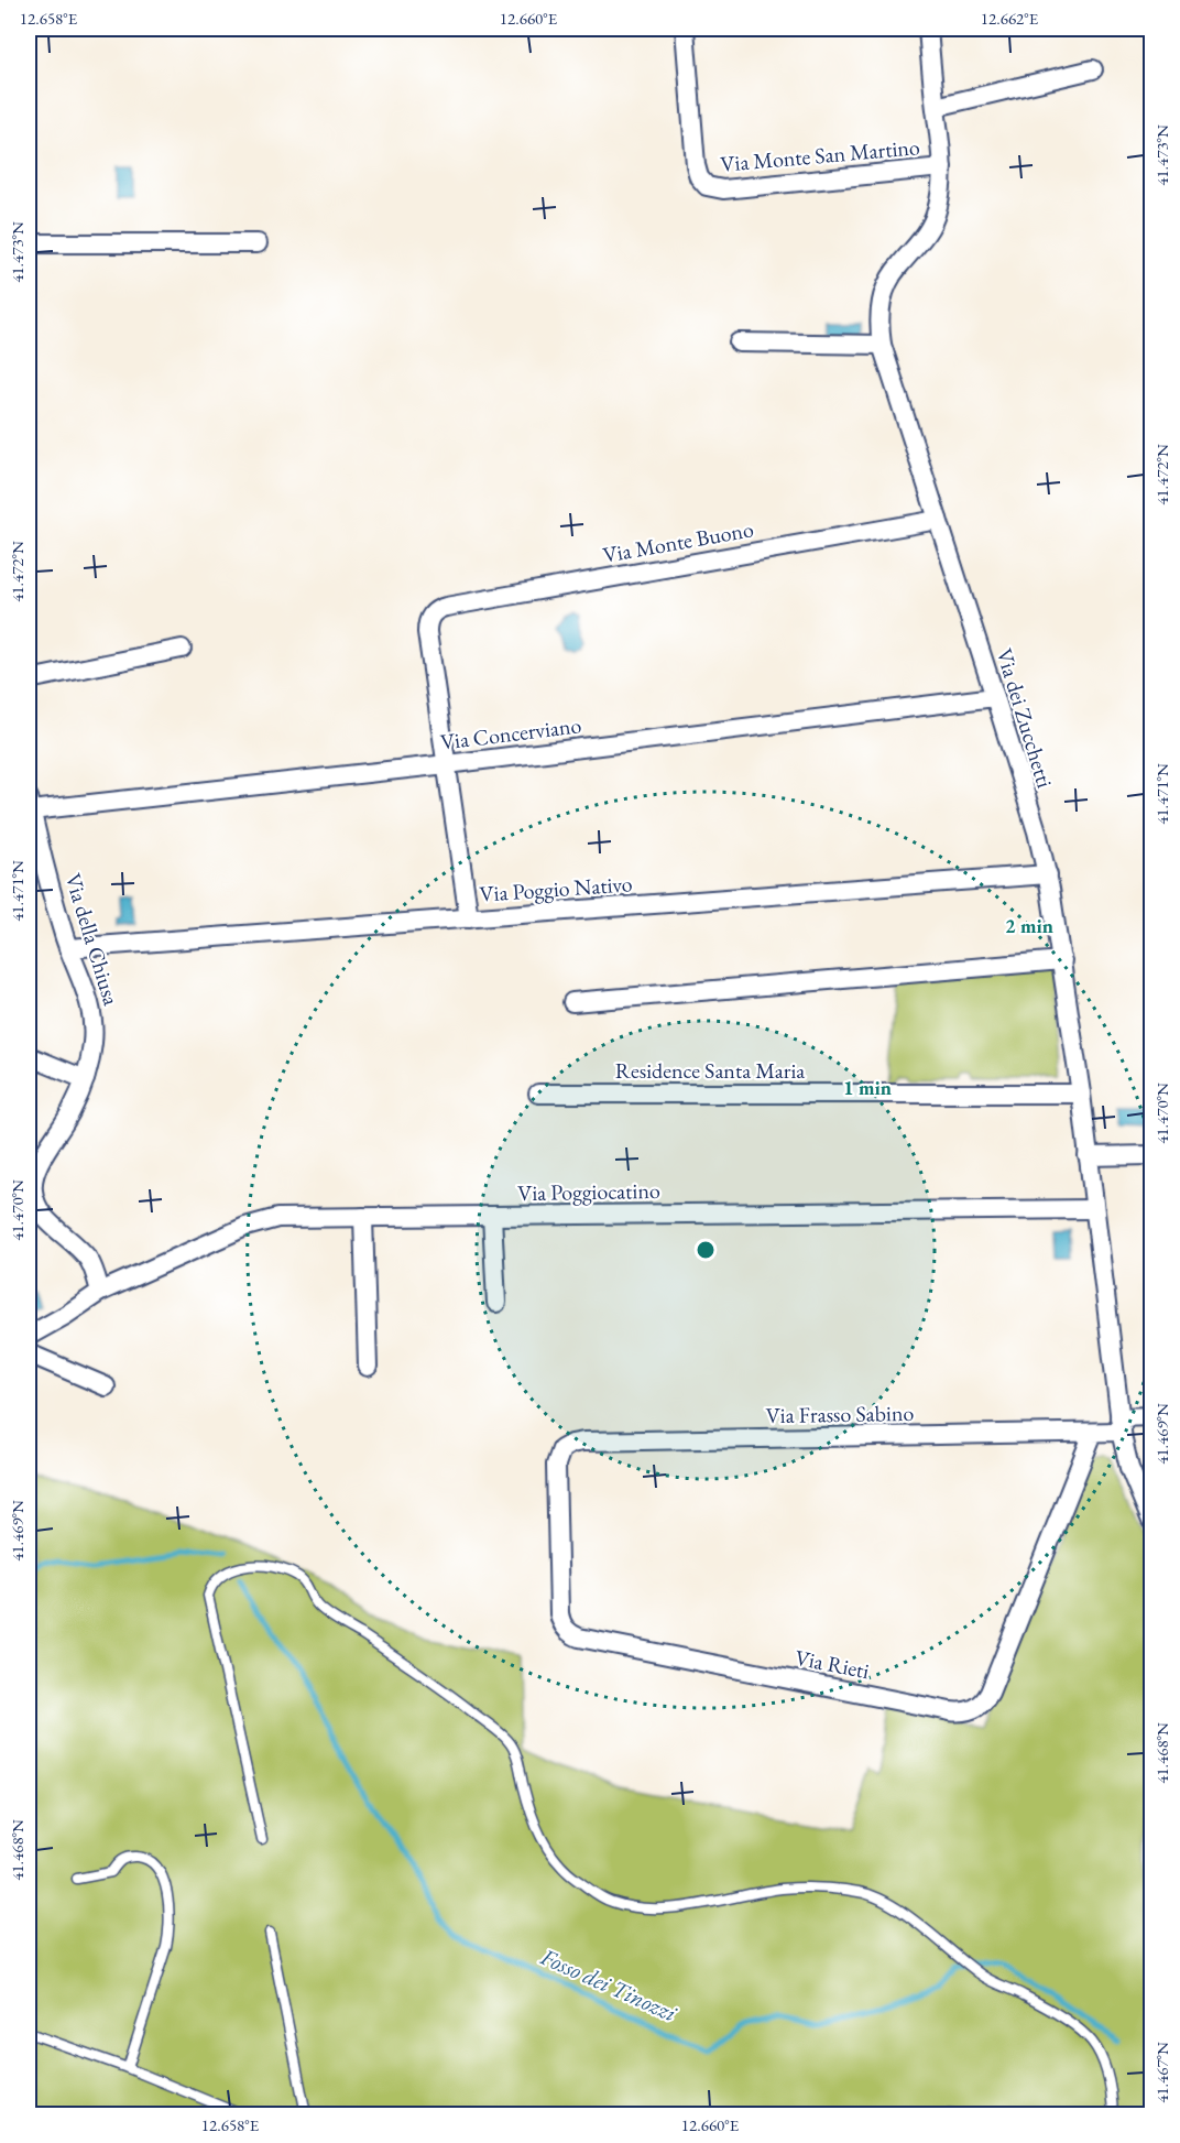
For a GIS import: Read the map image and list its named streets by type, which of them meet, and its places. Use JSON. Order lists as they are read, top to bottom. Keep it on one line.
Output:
{"streets":{"street":["Via Monte San Martino","Via Monte Buono","Via dei Zucchetti","Via Concerviano","Via Poggio Nativo","Via della Chiusa","Residence Santa Maria","Via Poggiocatino","Via Frasso Sabino","Via Rieti"]},"crossings":[["Via Monte San Martino","Via dei Zucchetti"],["Via Monte Buono","Via dei Zucchetti"],["Via Monte Buono","Via Concerviano"],["Via dei Zucchetti","Via Concerviano"],["Via dei Zucchetti","Via Poggio Nativo"],["Via dei Zucchetti","Residence Santa Maria"],["Via dei Zucchetti","Via Poggiocatino"],["Via dei Zucchetti","Via Frasso Sabino"],["Via Concerviano","Via della Chiusa"],["Via Poggio Nativo","Via della Chiusa"],["Via della Chiusa","Via Poggiocatino"],["Via Frasso Sabino","Via Rieti"]],"water":["Fosso dei Tinozzi"],"coordinates":["12.658°E","12.660°E","12.662°E","41.473°N","41.472°N","41.471°N","41.470°N","41.469°N","41.468°N","41.467°N"],"rings":["2 min","1 min"]}
